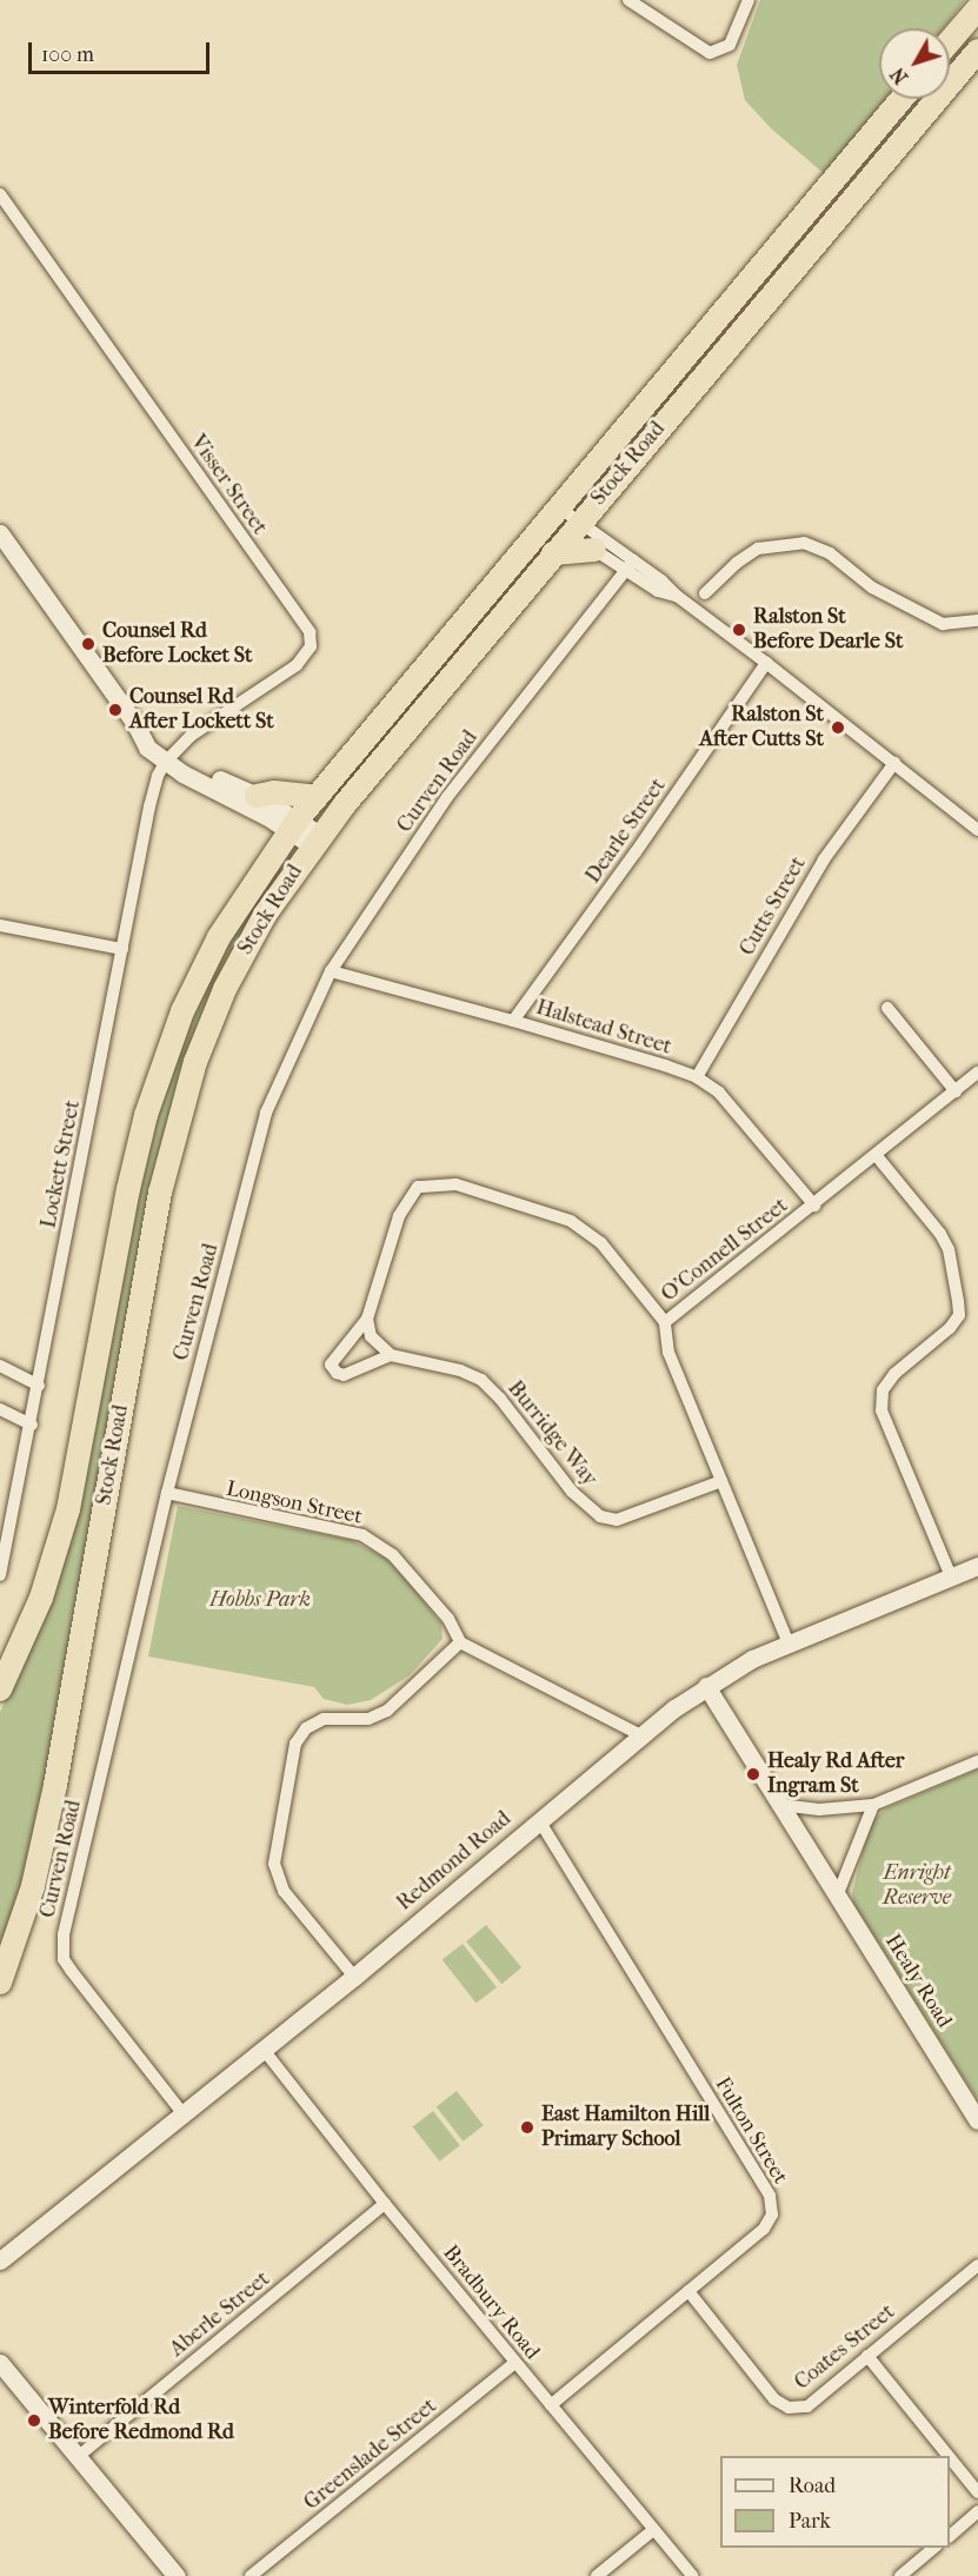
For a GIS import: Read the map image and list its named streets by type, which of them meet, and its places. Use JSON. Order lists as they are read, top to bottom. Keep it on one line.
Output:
{"streets":{"highway":["Stock Road"],"street":["Visser Street","Curven Road","Dearle Street","Cutts Street","Halstead Street","Lockett Street","O'Connell Street","Burridge Way","Longson Street","Redmond Road","Healy Road","Fulton Street","Bradbury Road","Aberle Street","Coates Street","Greenslade Street"]},"crossings":[["Visser Street","Lockett Street"],["Curven Road","Halstead Street"],["Curven Road","Longson Street"],["Curven Road","Redmond Road"],["Dearle Street","Halstead Street"],["Cutts Street","Halstead Street"],["Halstead Street","O'Connell Street"],["O'Connell Street","Burridge Way"],["O'Connell Street","Redmond Road"],["Longson Street","Redmond Road"],["Redmond Road","Healy Road"],["Redmond Road","Fulton Street"],["Redmond Road","Bradbury Road"],["Fulton Street","Bradbury Road"],["Fulton Street","Coates Street"],["Bradbury Road","Aberle Street"],["Bradbury Road","Greenslade Street"]],"parks":["Hobbs Park","Enright Reserve"],"places":["Ralston St Before Dearle St","Counsel Rd Before Locket St","Counsel Rd After Lockett St","Ralston St After Cutts St","Healy Rd After Ingram St","East Hamilton Hill Primary School","Winterfold Rd Before Redmond Rd"],"legend":["Road","Park"],"scale_bar":"100 m","north":"bottom left"}
